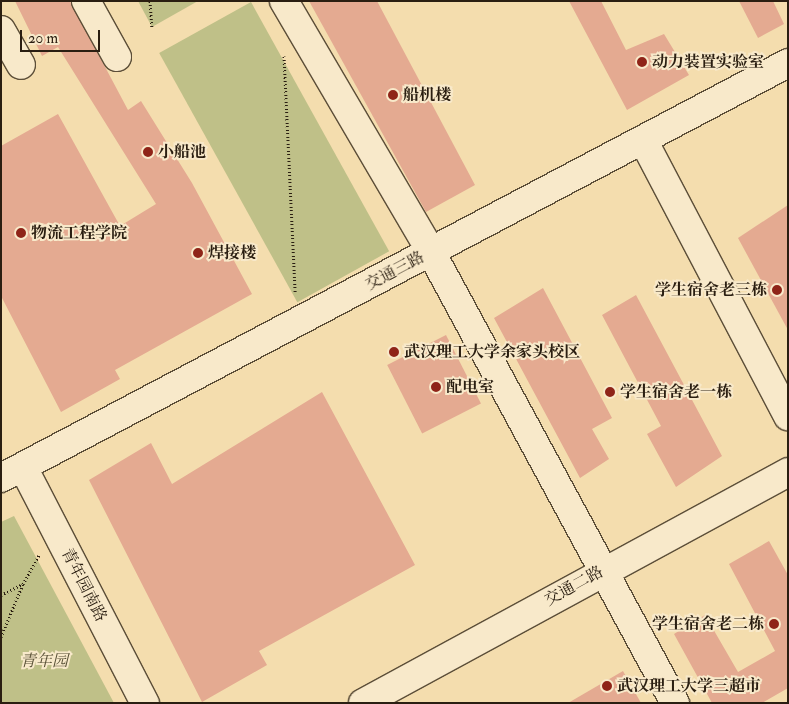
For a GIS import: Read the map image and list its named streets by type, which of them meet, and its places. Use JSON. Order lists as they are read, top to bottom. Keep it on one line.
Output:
{"streets":{"lane":["交通三路","青年园南路","交通二路"]},"crossings":[["交通三路","青年园南路"]],"parks":["青年园"],"places":["动力装置实验室","船机楼","小船池","物流工程学院","焊接楼","学生宿舍老三栋","武汉理工大学余家头校区","配电室","学生宿舍老一栋","学生宿舍老二栋","武汉理工大学三超市"],"scale_bar":"20 m"}
